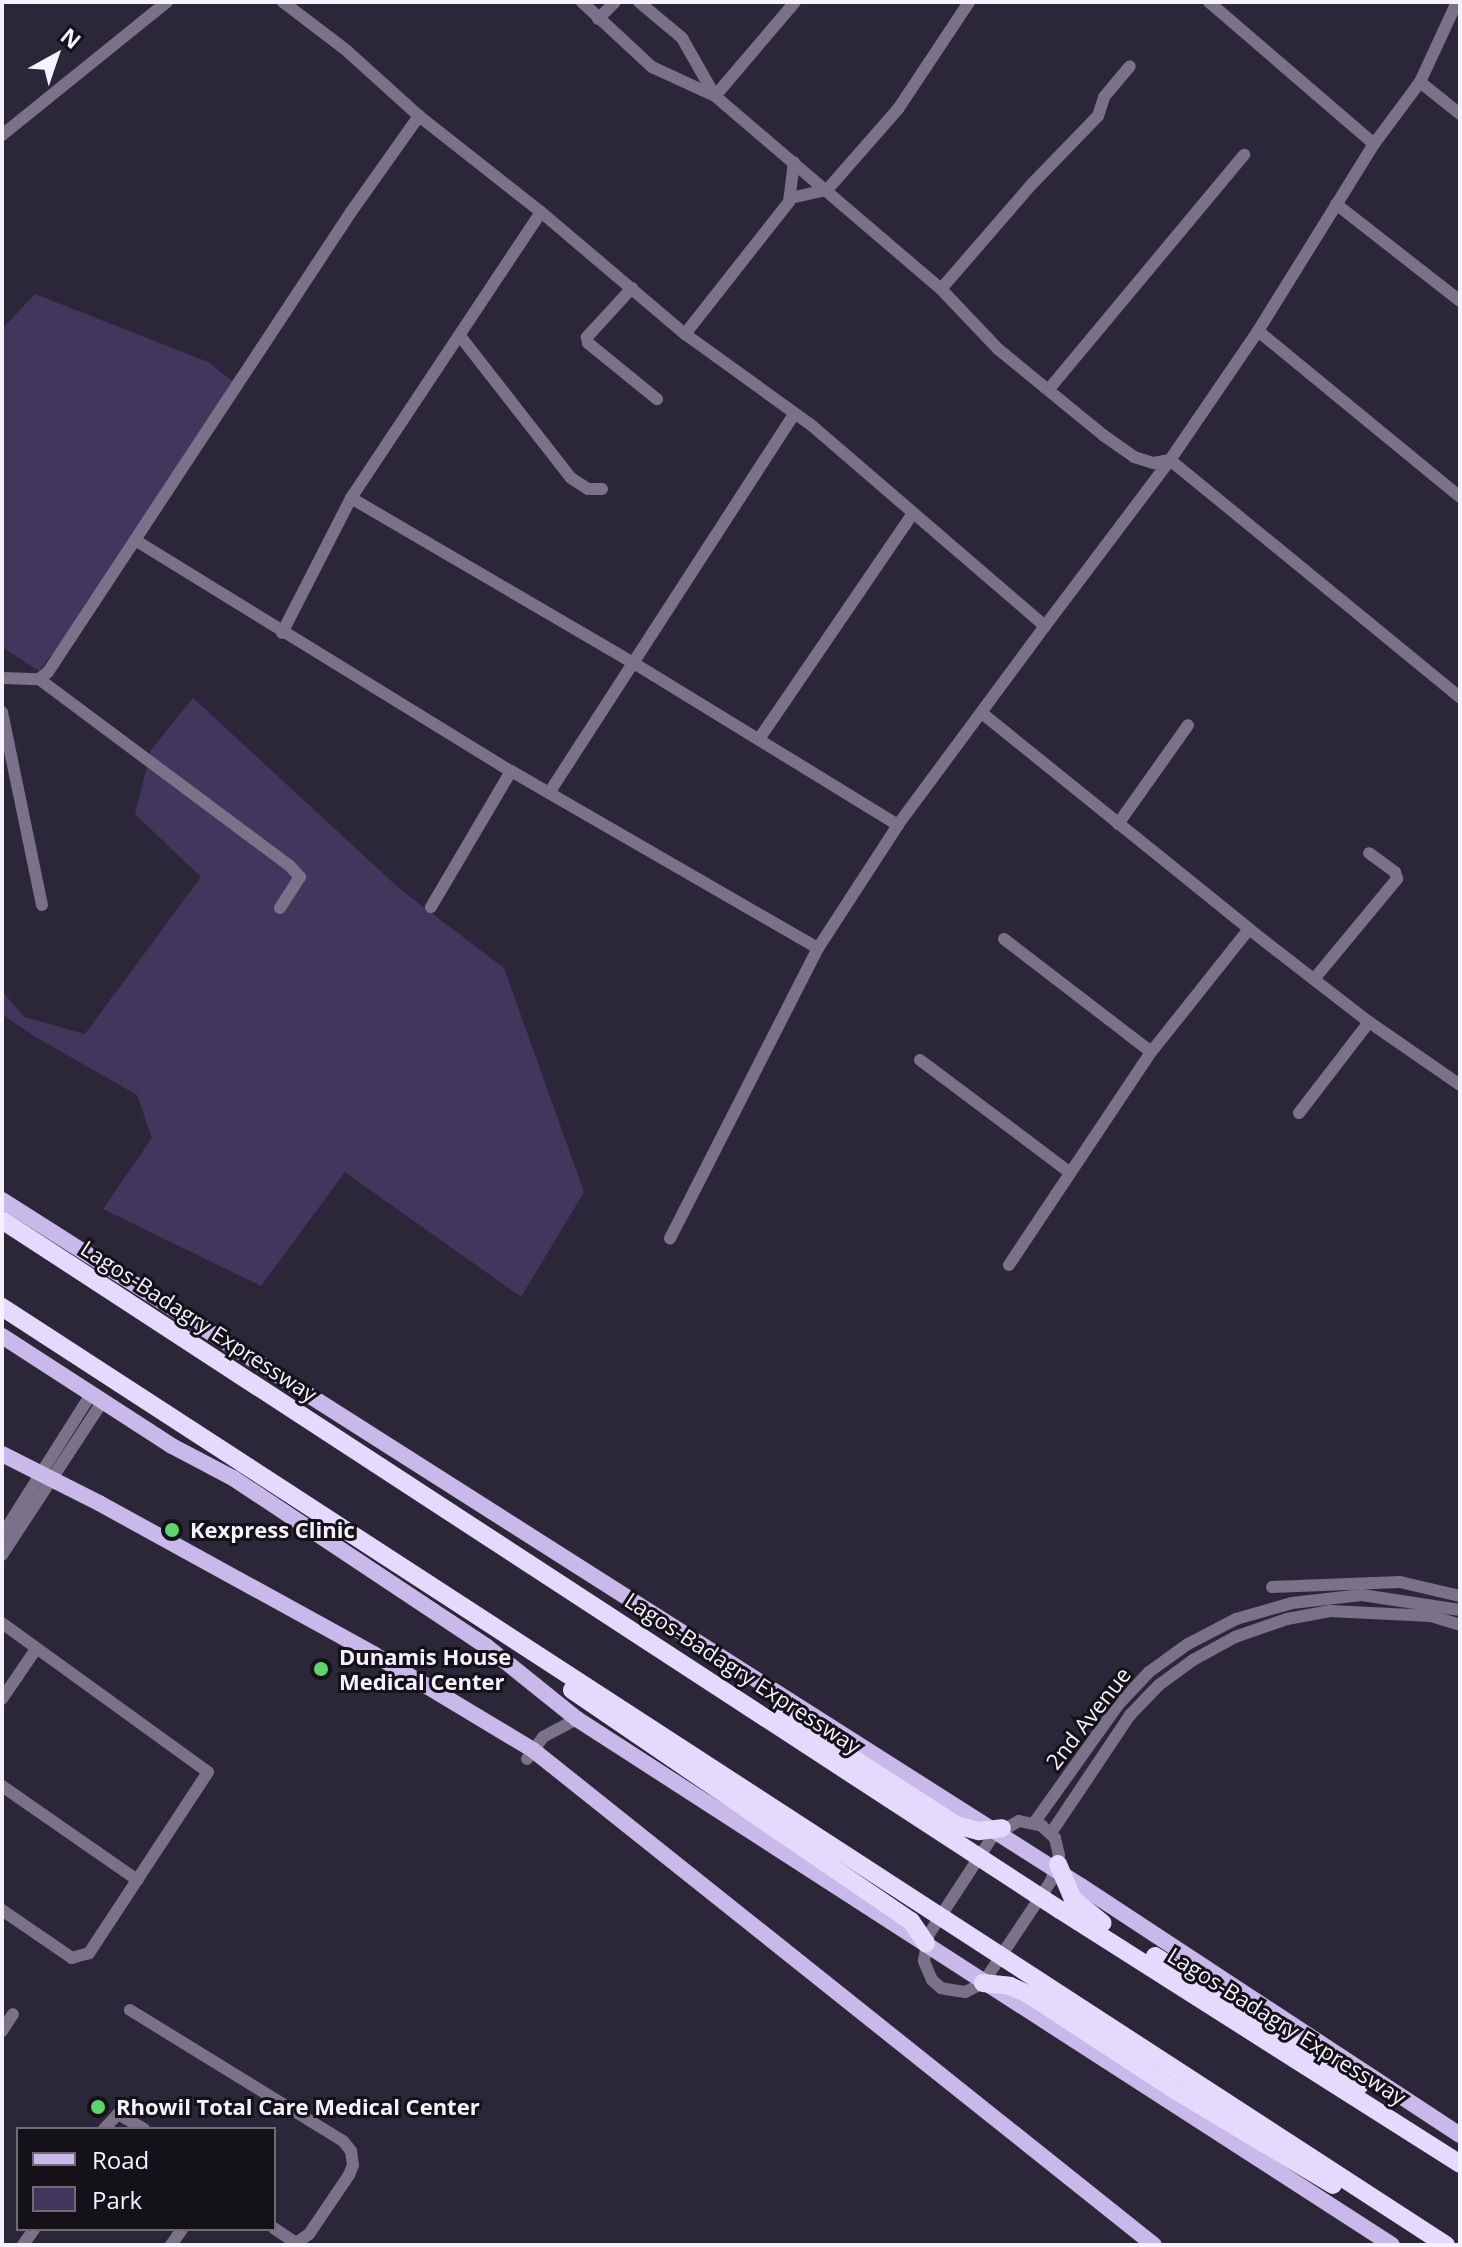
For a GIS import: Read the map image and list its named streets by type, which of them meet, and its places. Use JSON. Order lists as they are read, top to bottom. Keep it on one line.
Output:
{"streets":{"highway":["Lagos-Badagry Expressway"],"street":["2nd Avenue"]},"places":["Kexpress Clinic","Dunamis House Medical Center","Rhowil Total Care Medical Center"],"legend":["Road","Park"],"north":"top right"}
